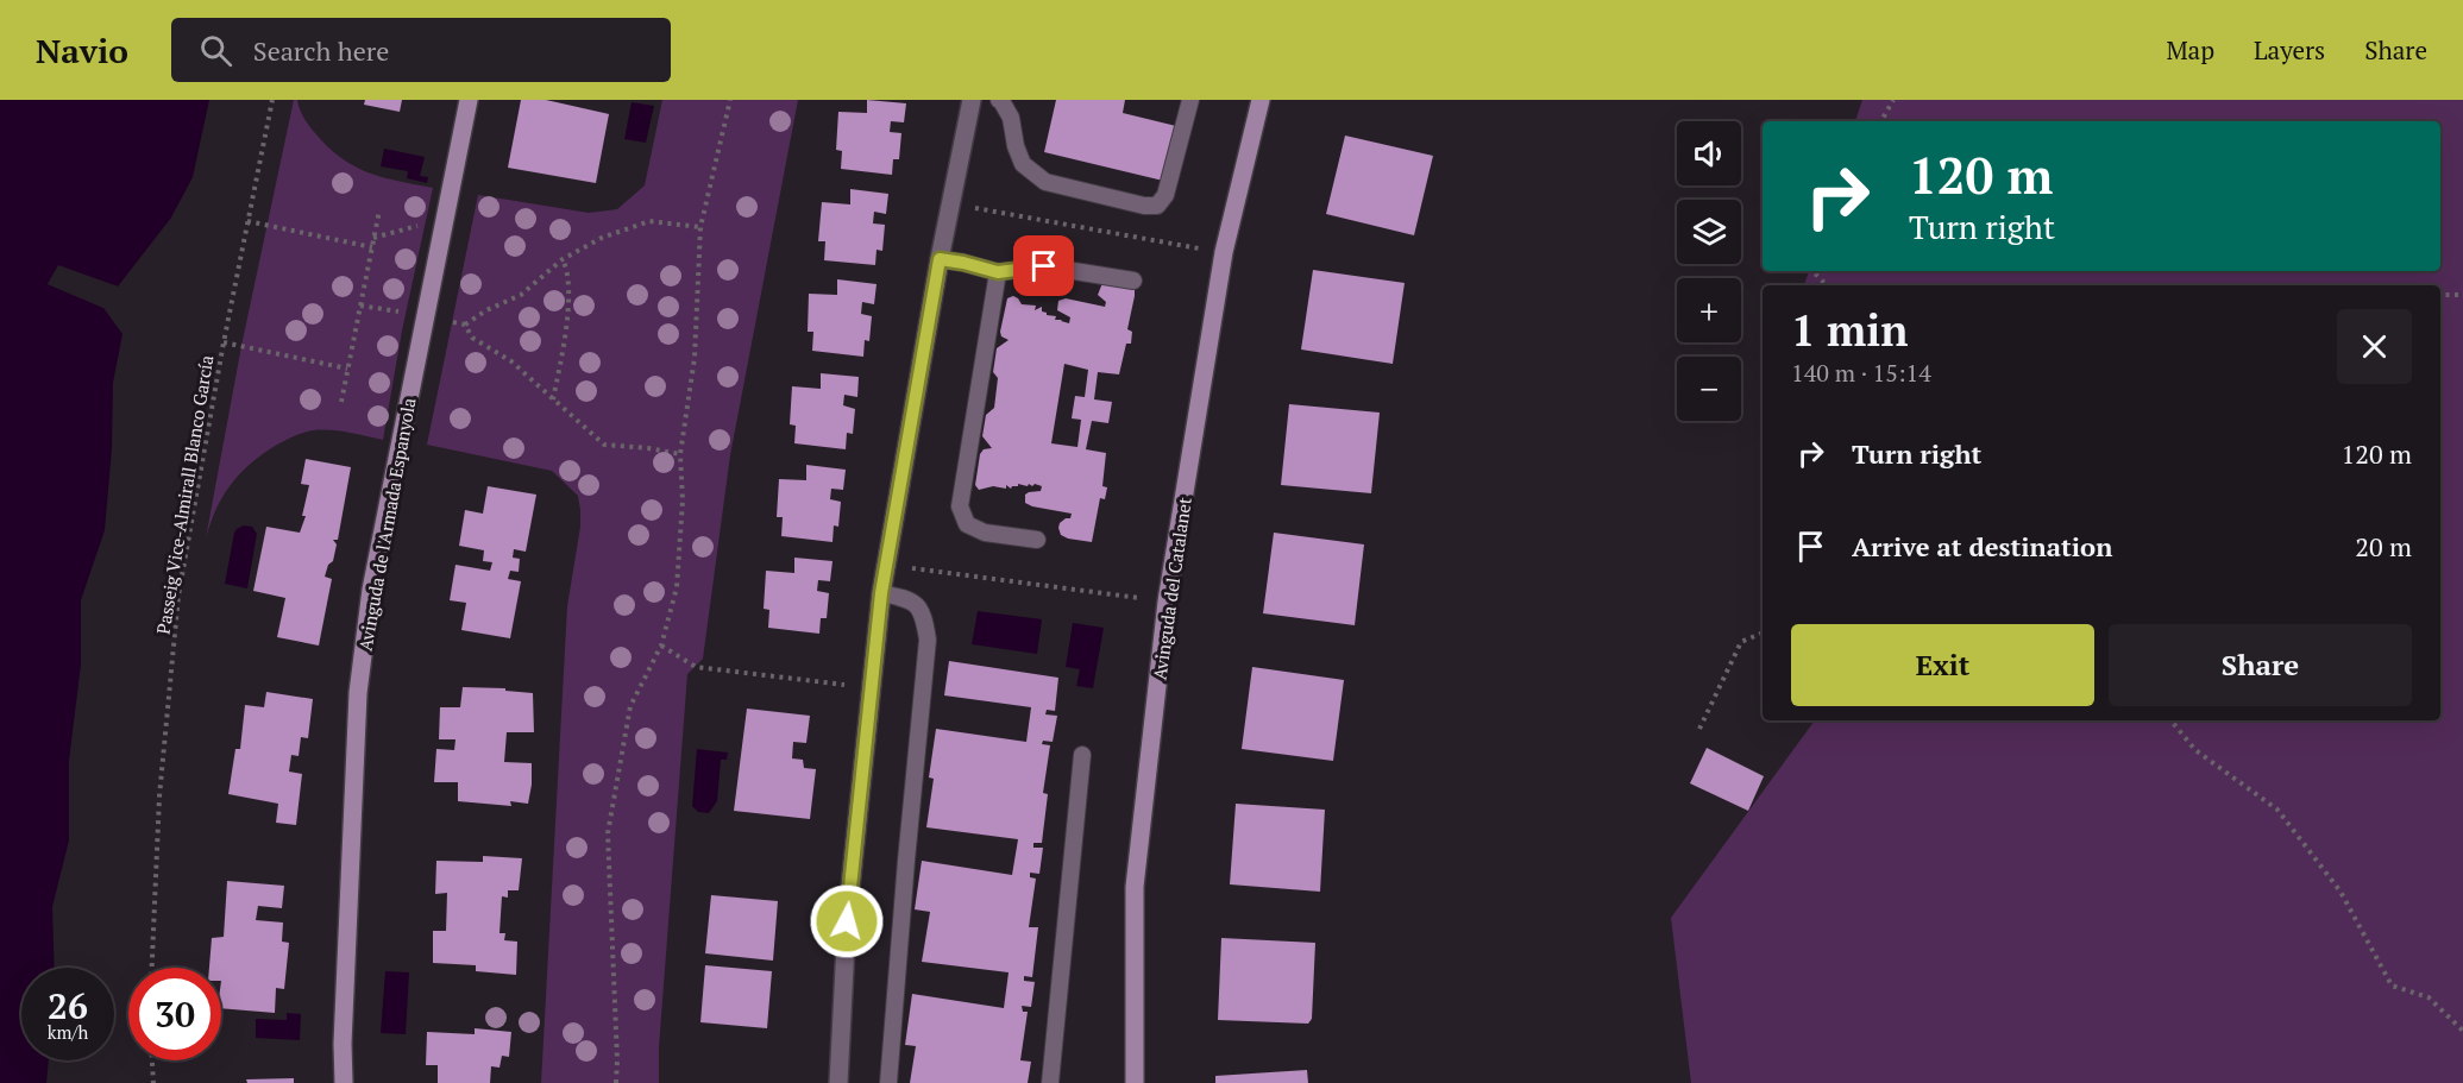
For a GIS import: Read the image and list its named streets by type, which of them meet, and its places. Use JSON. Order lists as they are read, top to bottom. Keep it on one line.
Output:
{"streets":{"main road":["Avinguda de l'Armada Espanyola","Avinguda del Catalanet"],"path":["Passeig Vice-Almirall Blanco García"]},"page":{"header":"Navio","search":"Search here","nav":["Map","Layers","Share"],"map_buttons":["+","−"],"turn":["120 m","Turn right"],"heading":["1 min","140 m · 15:14"],"list":[{"name":"Turn right","value":"120 m"},{"name":"Arrive at destination","value":"20 m"}],"buttons":["Exit","Share"],"speed":"26 km/h","limit":"30"}}
